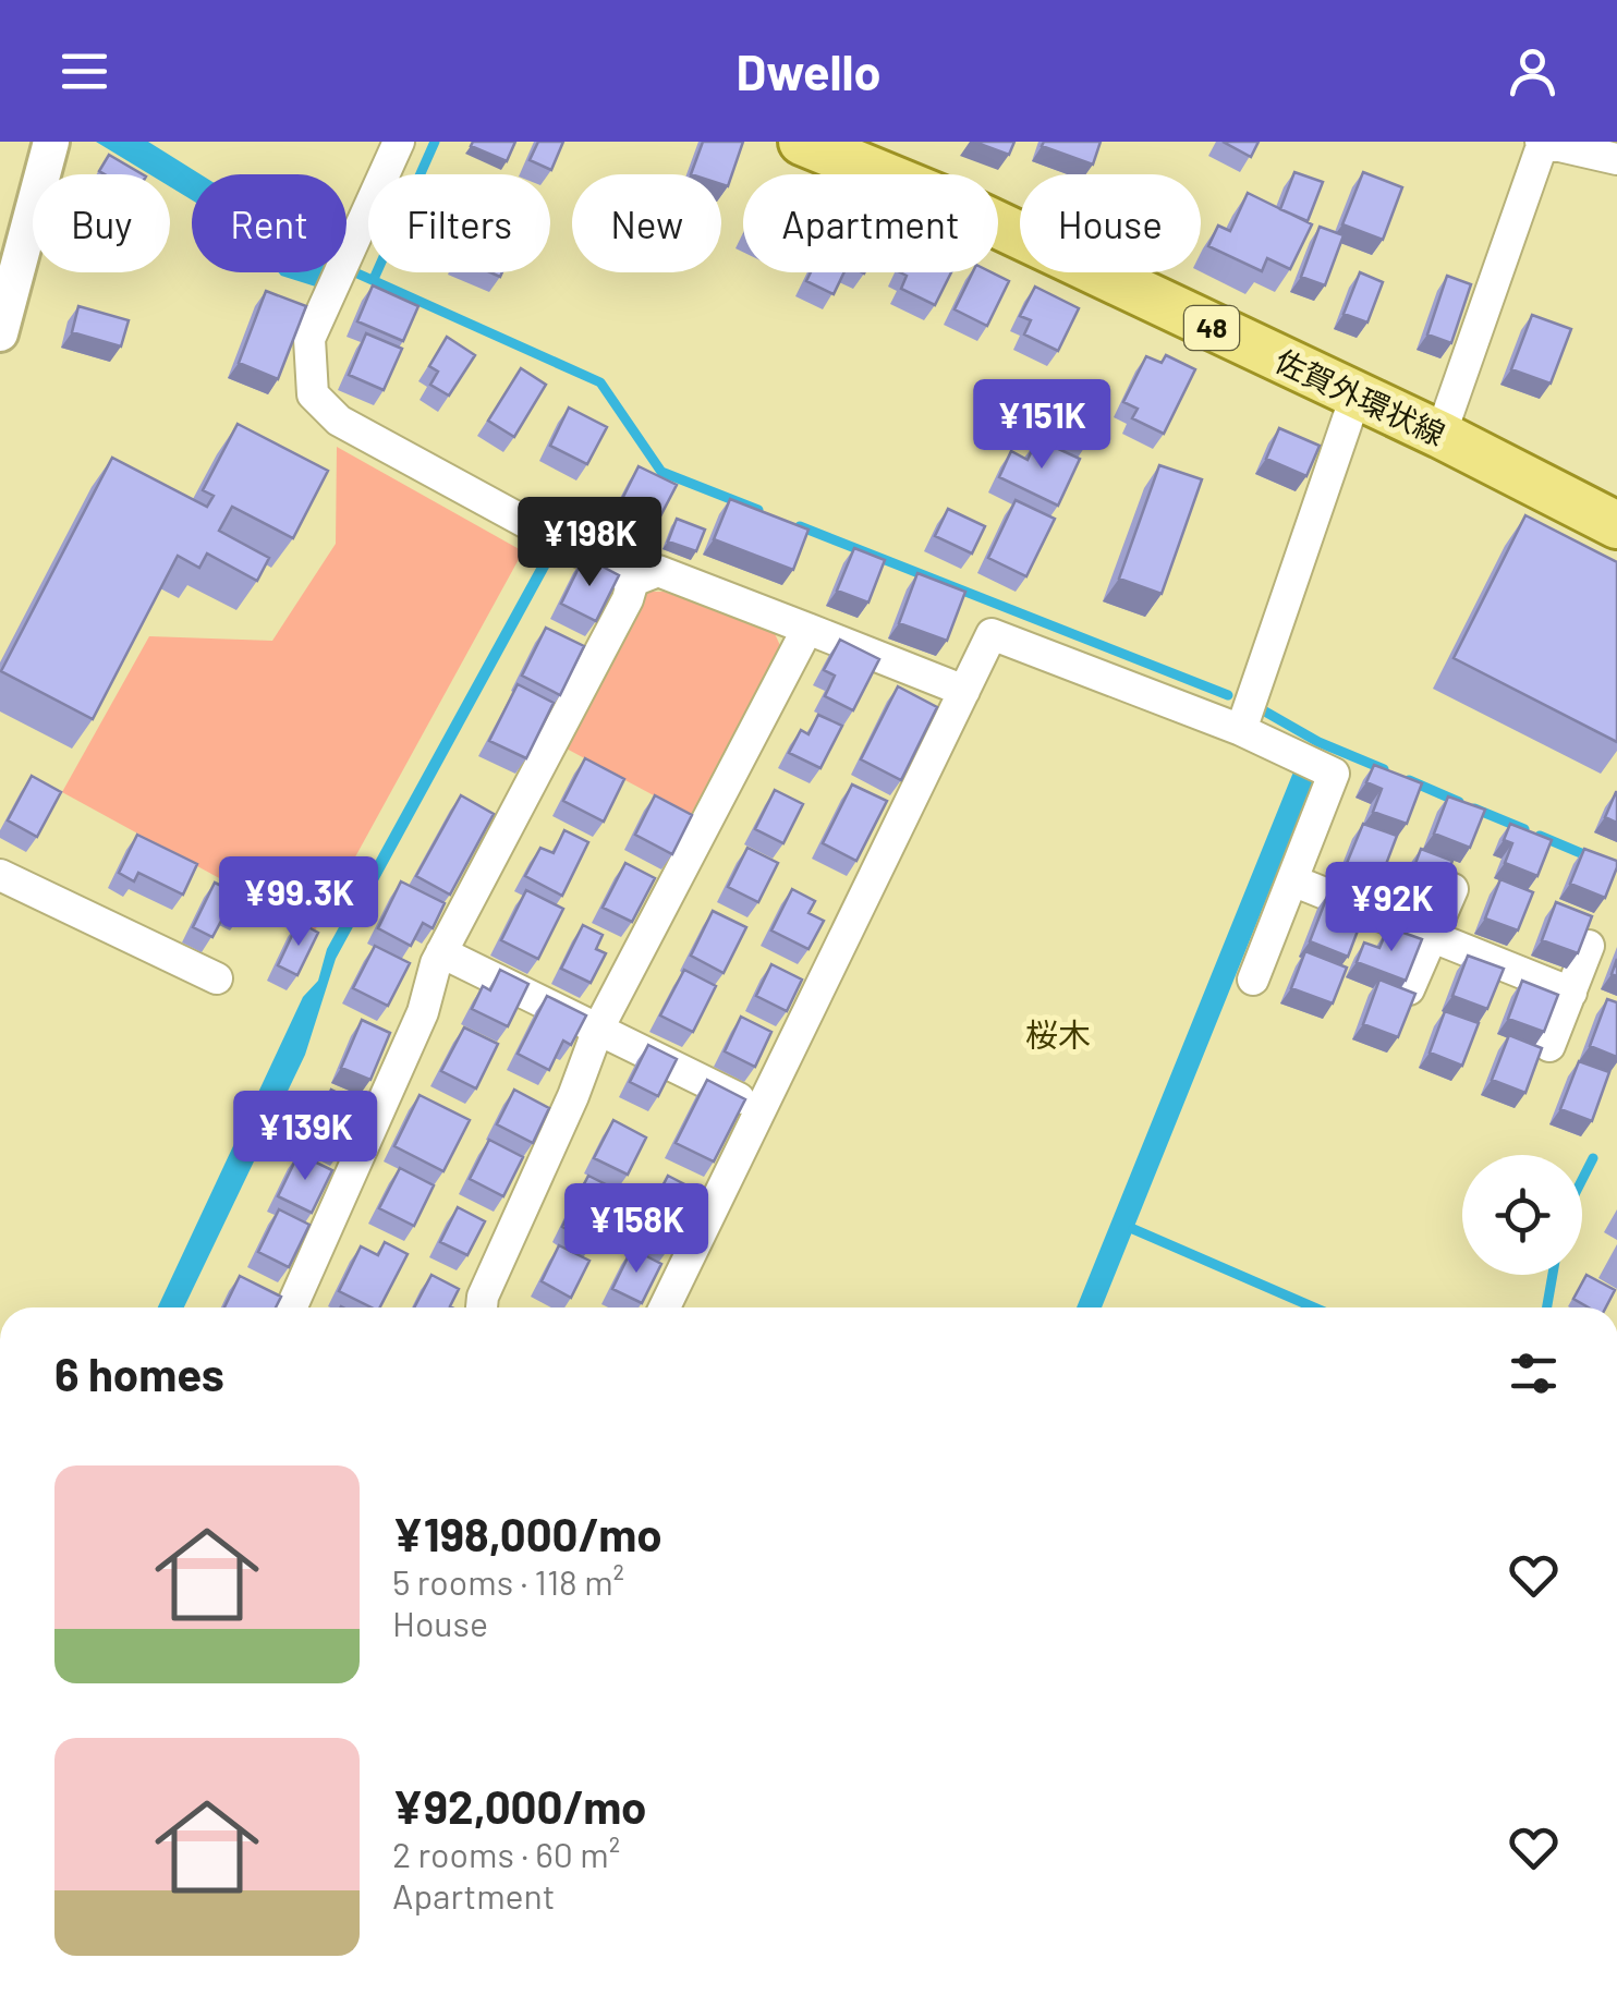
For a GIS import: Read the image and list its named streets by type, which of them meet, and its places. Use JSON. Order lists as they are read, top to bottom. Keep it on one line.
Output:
{"streets":{"main road":["48","佐賀外環状線"]},"districts":["桜木"],"page":{"header":"Dwello","chip":["Buy","Rent","Filters","New","Apartment","House"],"price":["¥151K","¥198K","¥99.3K","¥92K","¥139K","¥158K"],"heading":"6 homes","list":[{"name":"¥198,000/mo","note":"5 rooms · 118 m² · House"},{"name":"¥92,000/mo","note":"2 rooms · 60 m² · Apartment"}]}}
